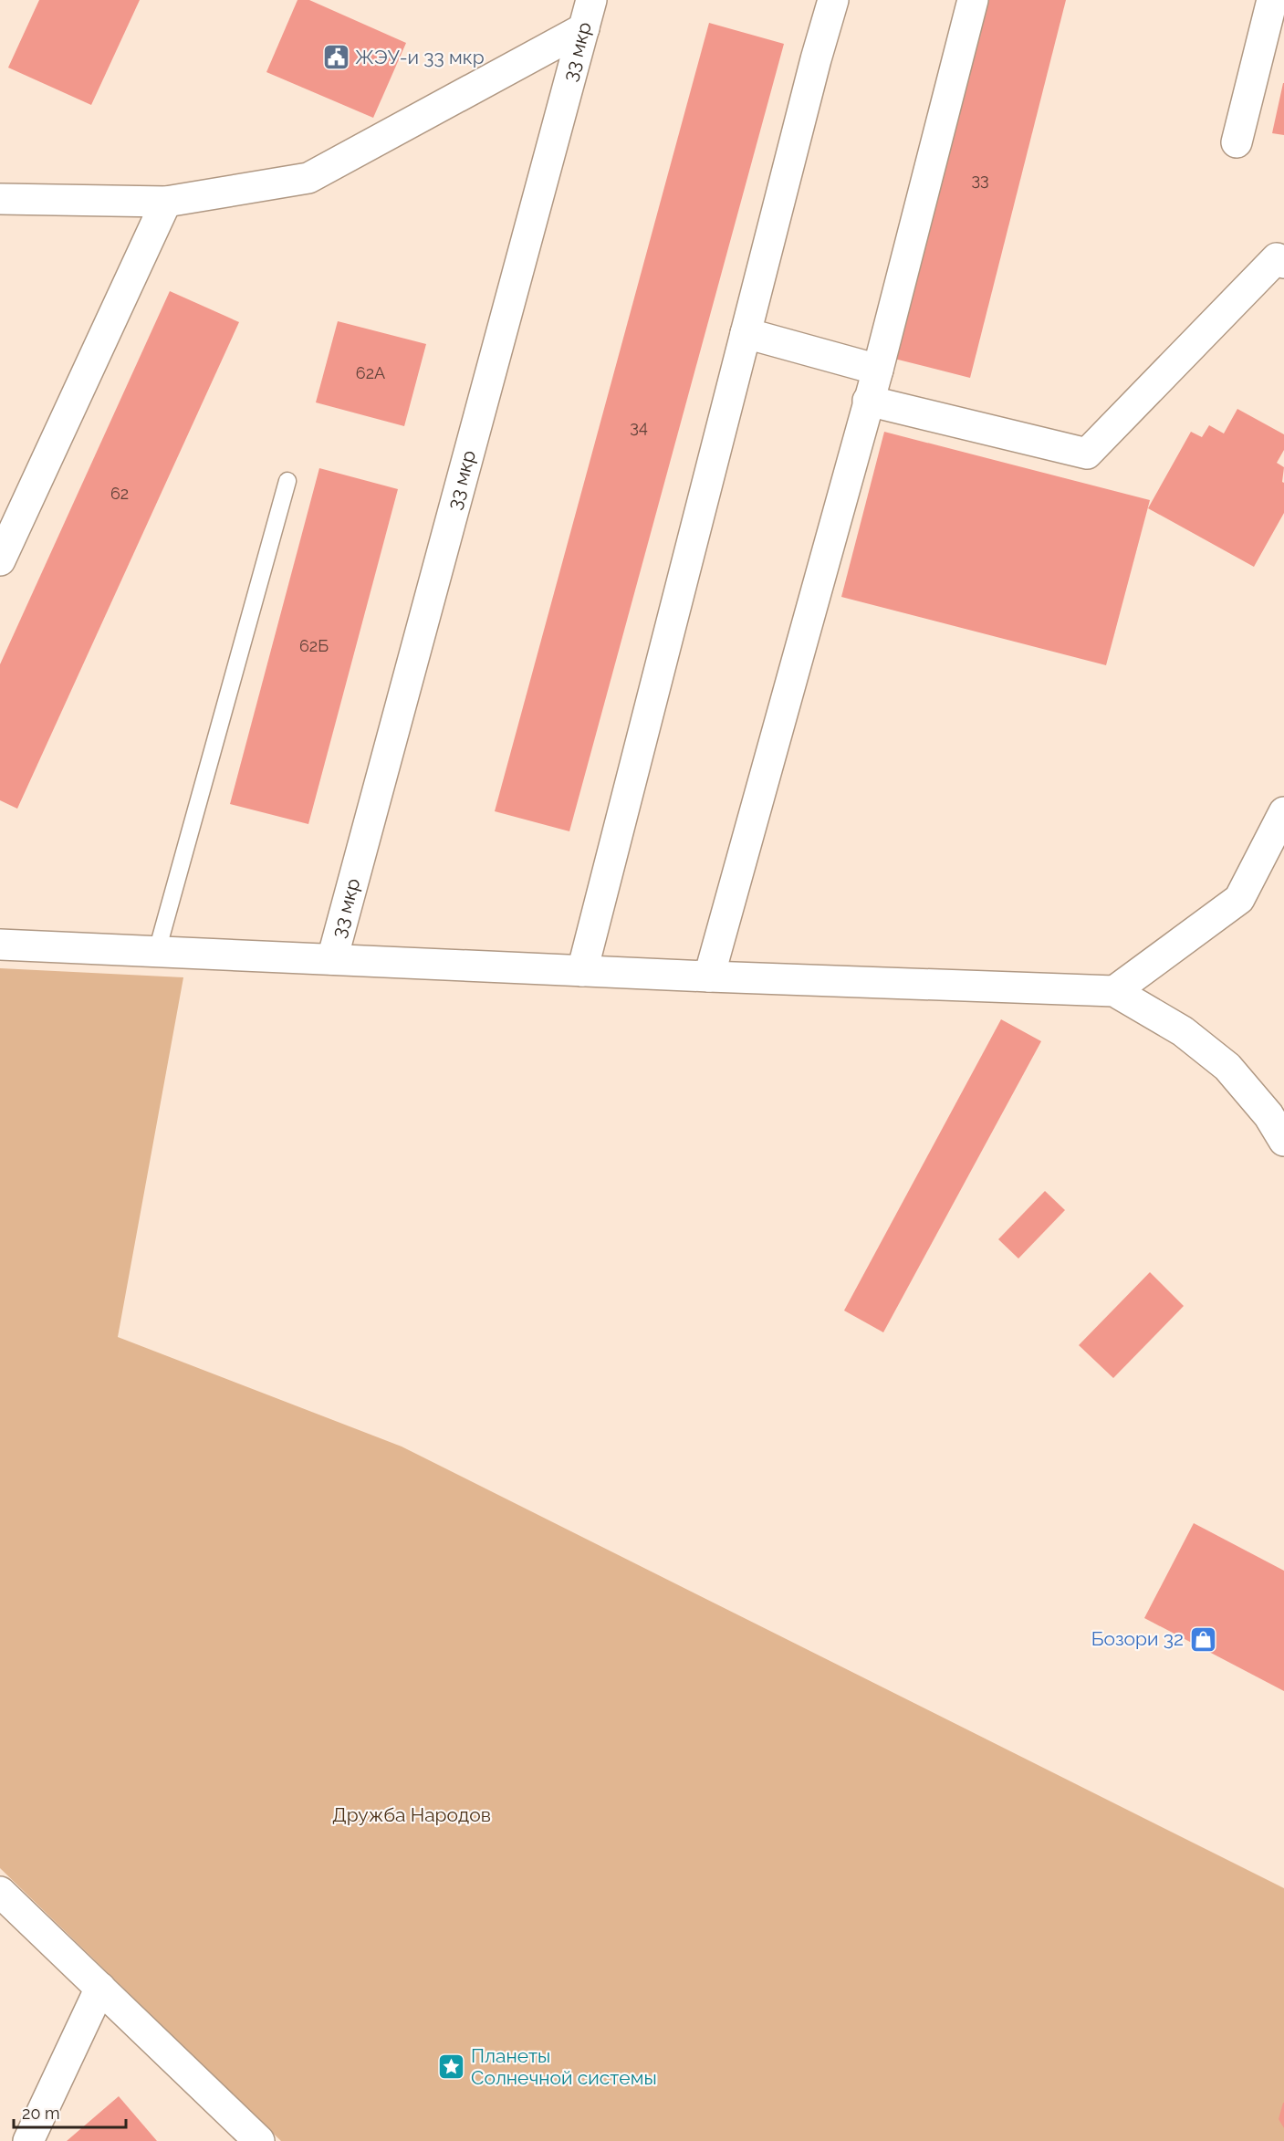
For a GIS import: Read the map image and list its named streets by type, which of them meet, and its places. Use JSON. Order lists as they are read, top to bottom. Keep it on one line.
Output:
{"streets":{"street":["33 мкр"]},"parks":["Дружба Народов"],"places":{"public building":["ЖЭУ-и 33 мкр"],"shop":["Бозори 32"],"place":["Планеты Солнечной системы"]},"house_numbers":["33","62А","34","62","62Б"],"scale_bar":"20 m"}
